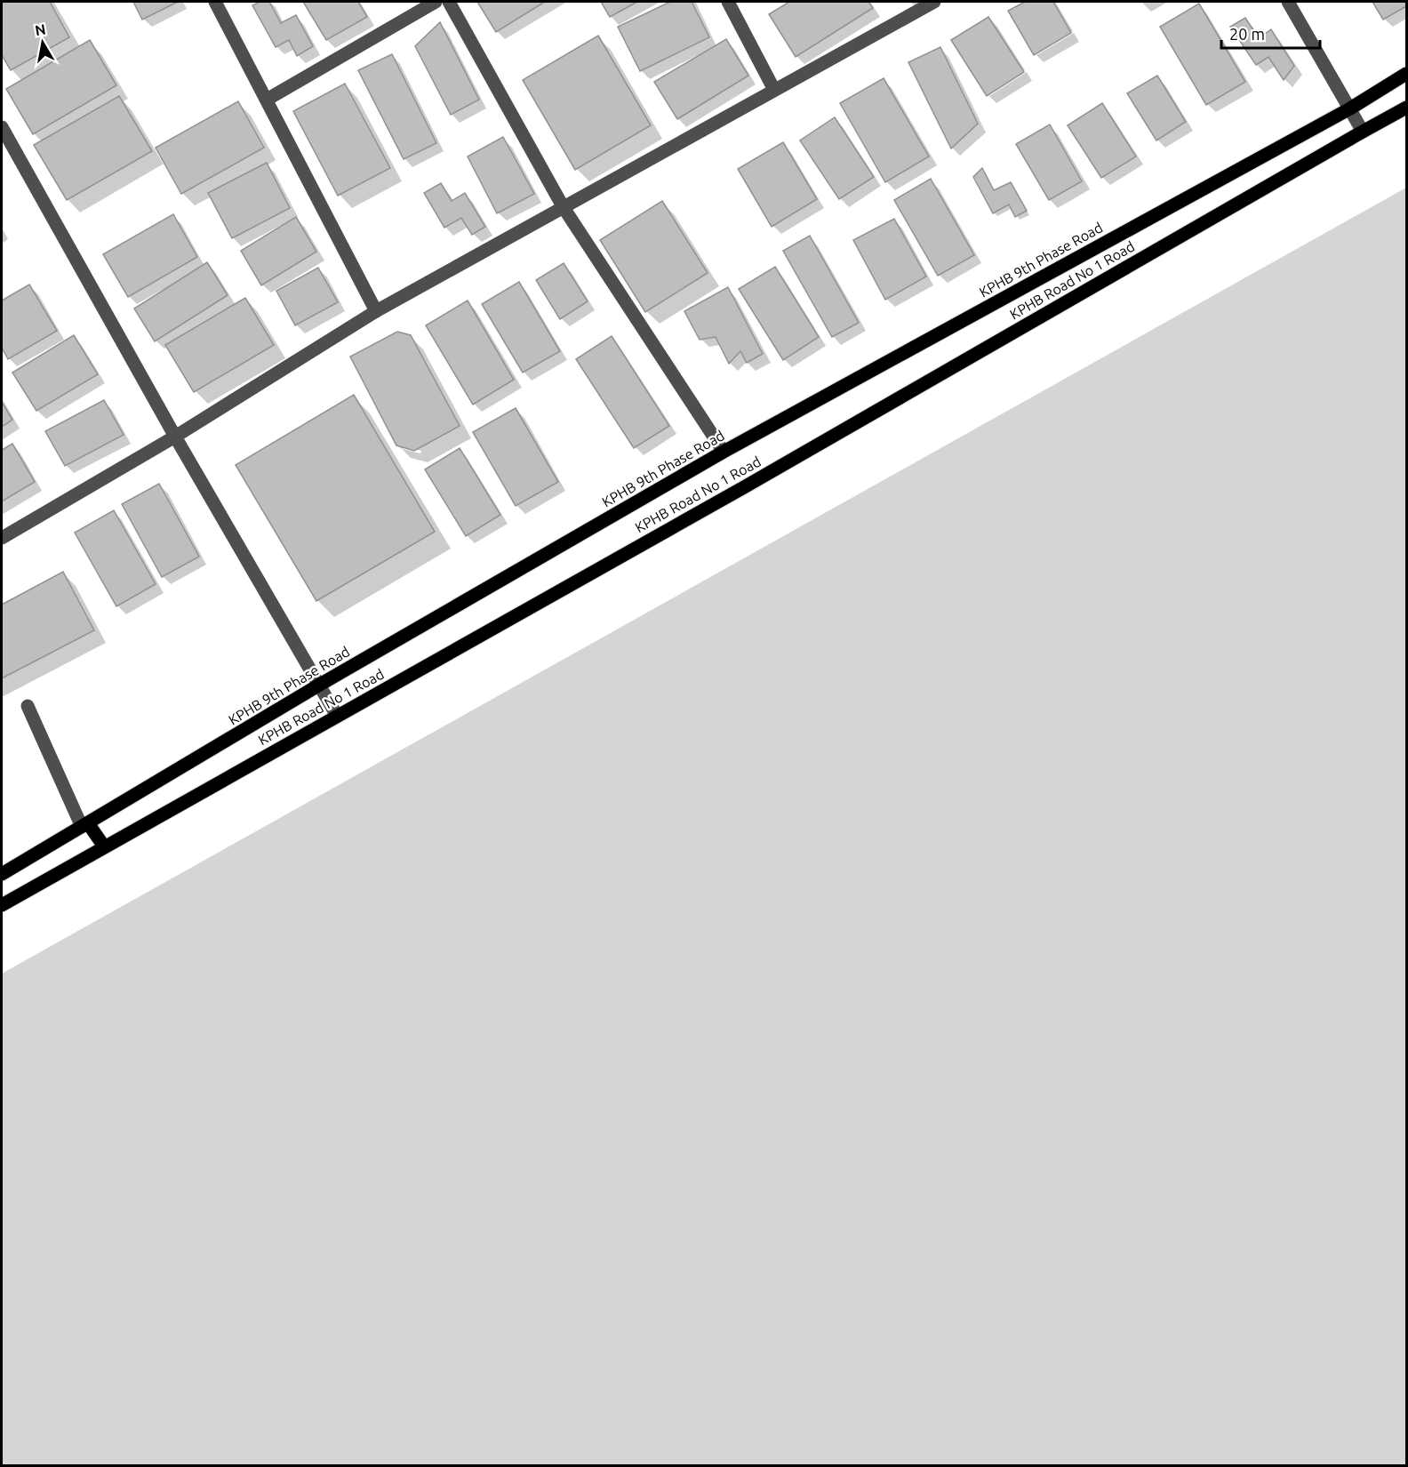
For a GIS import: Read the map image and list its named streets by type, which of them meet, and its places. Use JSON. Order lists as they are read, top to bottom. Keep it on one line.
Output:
{"streets":{"main road":["KPHB 9th Phase Road","KPHB Road No 1 Road"]},"scale_bar":"20 m","north":"top"}
